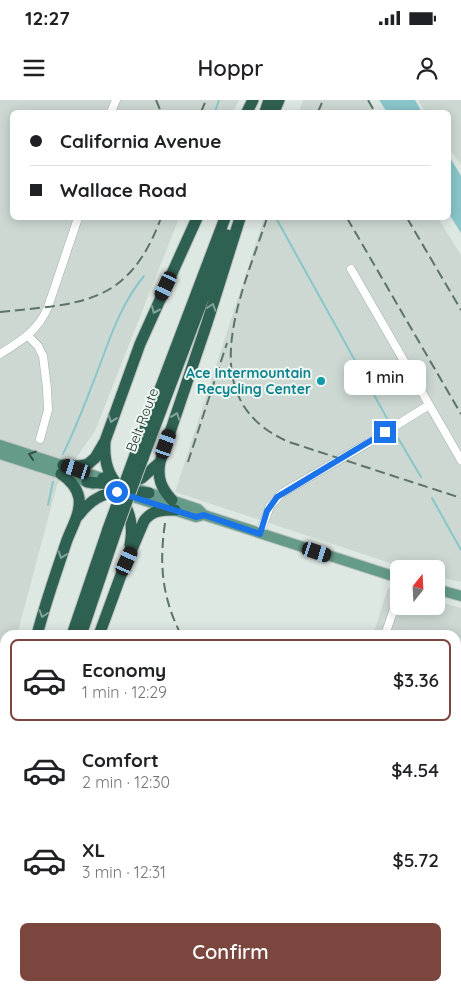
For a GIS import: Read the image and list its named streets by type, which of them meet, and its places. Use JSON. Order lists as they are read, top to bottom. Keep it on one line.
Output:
{"streets":{"highway":["Belt Route"]},"places":["Ace Intermountain Recycling Center"],"north":"top","page":{"status":"12:27","header":"Hoppr","banner":["California Avenue","Wallace Road"],"bubble":"1 min","list":[{"name":"Economy","note":"1 min · 12:29","value":"$3.36"},{"name":"Comfort","note":"2 min · 12:30","value":"$4.54"},{"name":"XL","note":"3 min · 12:31","value":"$5.72"}],"buttons":"Confirm"}}
